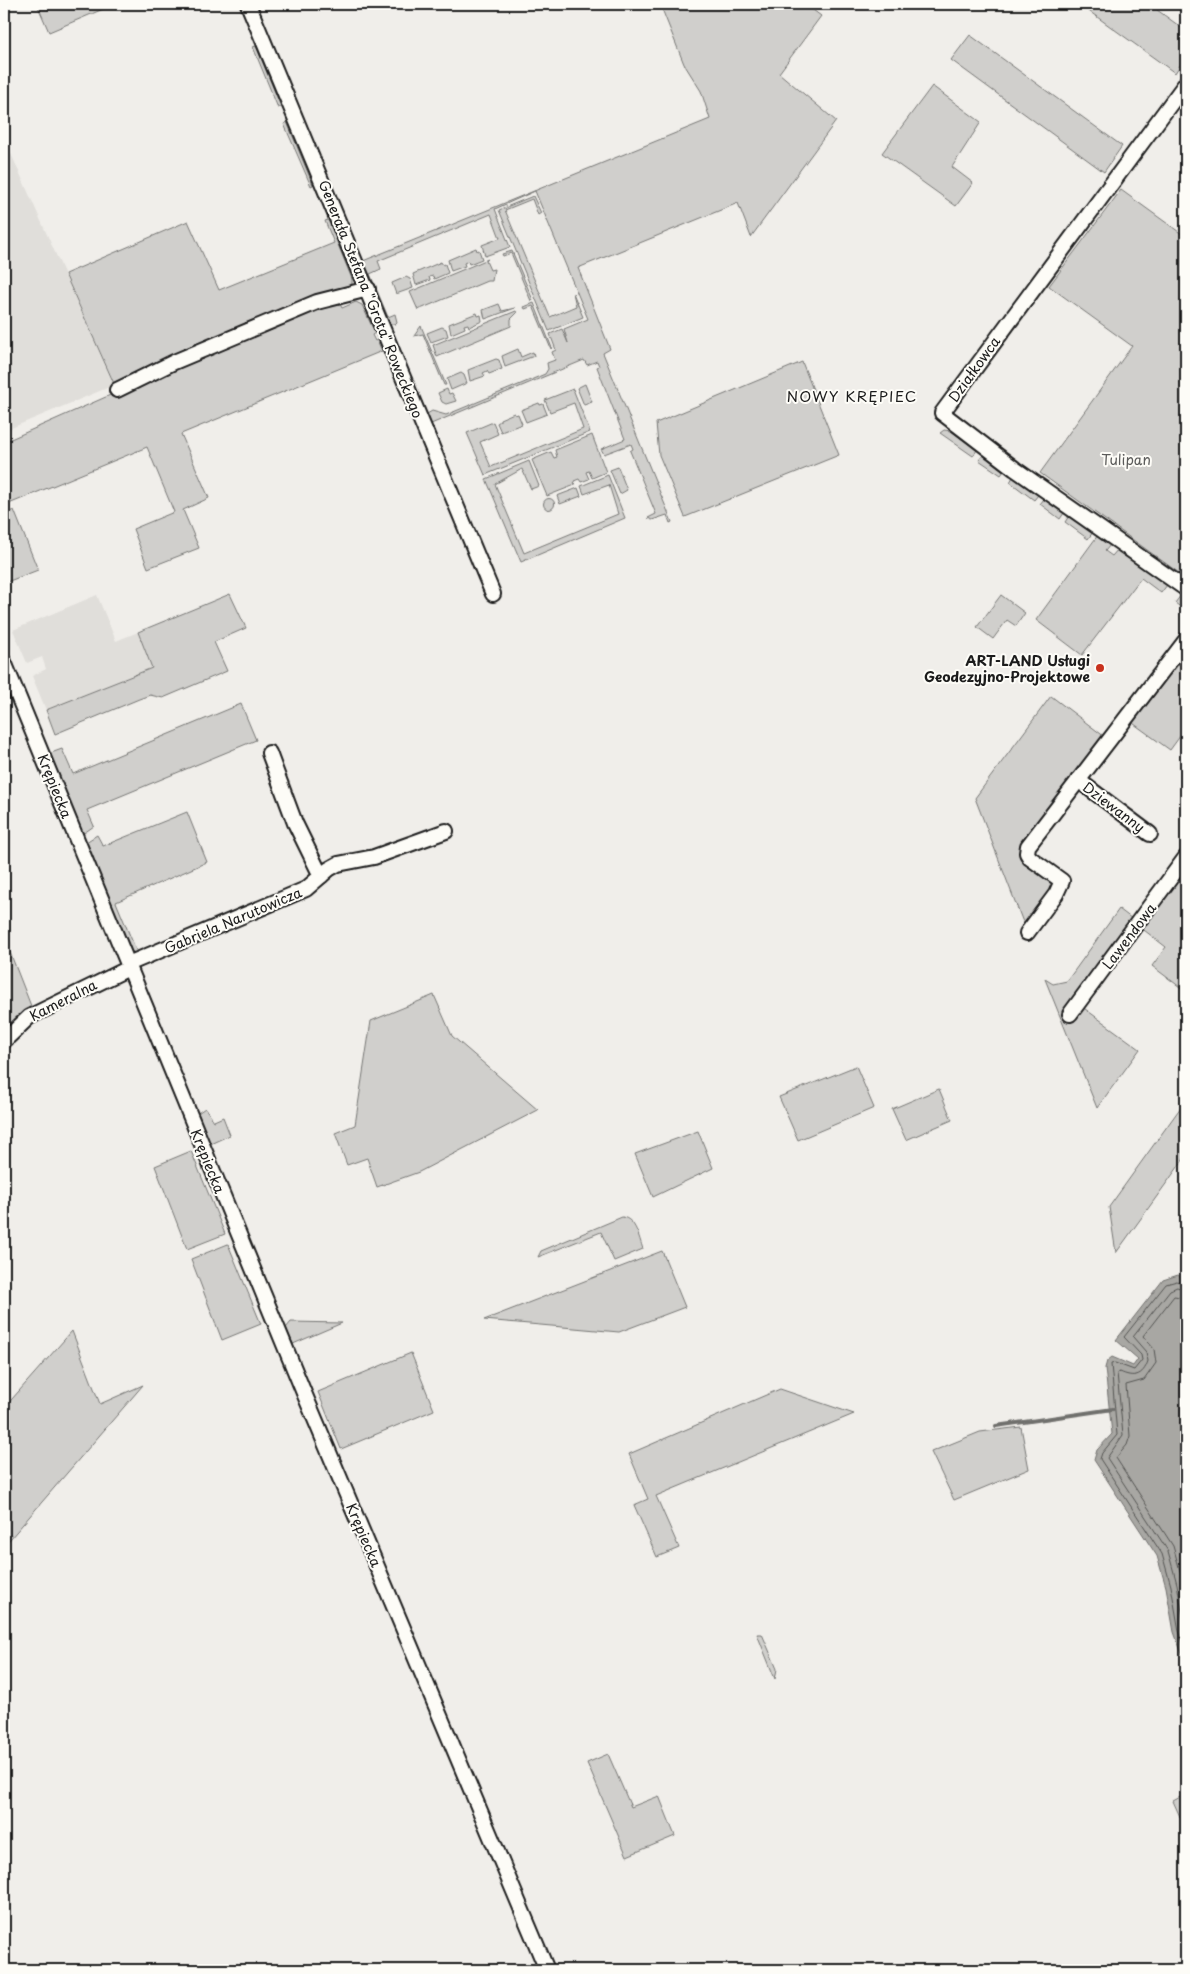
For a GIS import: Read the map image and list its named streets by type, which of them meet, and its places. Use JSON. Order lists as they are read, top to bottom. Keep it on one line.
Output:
{"streets":{"street":["Generała Stefana \"Grota\" Roweckiego","Działkowca","Krępiecka","Dziewanny","Gabriela Narutowicza","Lawendowa","Kameralna"]},"crossings":[["Krępiecka","Gabriela Narutowicza"],["Krępiecka","Kameralna"],["Gabriela Narutowicza","Kameralna"]],"districts":["NOWY KRĘPIEC"],"parks":["Tulipan"],"places":["ART-LAND Usługi Geodezyjno-Projektowe"]}
